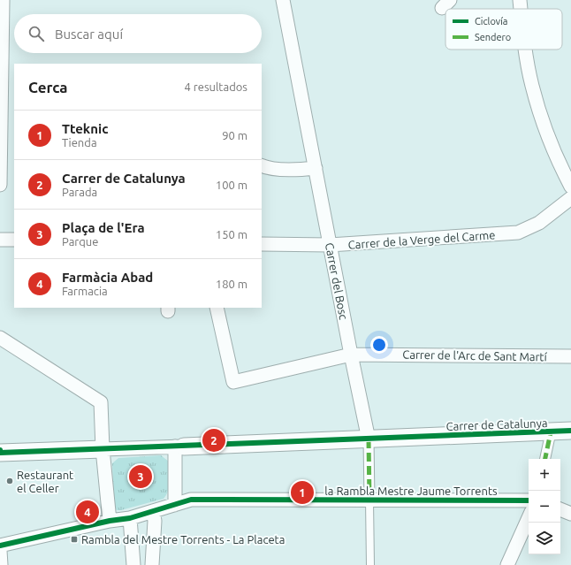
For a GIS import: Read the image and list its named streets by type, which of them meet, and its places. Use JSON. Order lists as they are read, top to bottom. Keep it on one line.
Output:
{"streets":{"street":["Carrer de la Verge del Carme","Carrer del Bosc","Carrer de l'Arc de Sant Martí","Carrer de Catalunya","la Rambla Mestre Jaume Torrents"]},"crossings":[["Carrer de la Verge del Carme","Carrer del Bosc"],["Carrer del Bosc","Carrer de l'Arc de Sant Martí"],["Carrer del Bosc","Carrer de Catalunya"],["Carrer del Bosc","la Rambla Mestre Jaume Torrents"]],"places":{"other":["Restaurant el Celler"],"transit":["Rambla del Mestre Torrents - La Placeta"]},"legend":["Ciclovía","Sendero"],"page":{"search":"Buscar aquí","heading":["Cerca","4 resultados"],"list":[{"mark":"1","name":"Tteknic","note":"Tienda","value":"90 m"},{"mark":"2","name":"Carrer de Catalunya","note":"Parada","value":"100 m"},{"mark":"3","name":"Plaça de l'Era","note":"Parque","value":"150 m"},{"mark":"4","name":"Farmàcia Abad","note":"Farmacia","value":"180 m"}],"pins":["2","3","1","4"],"map_buttons":["+","−"]}}
